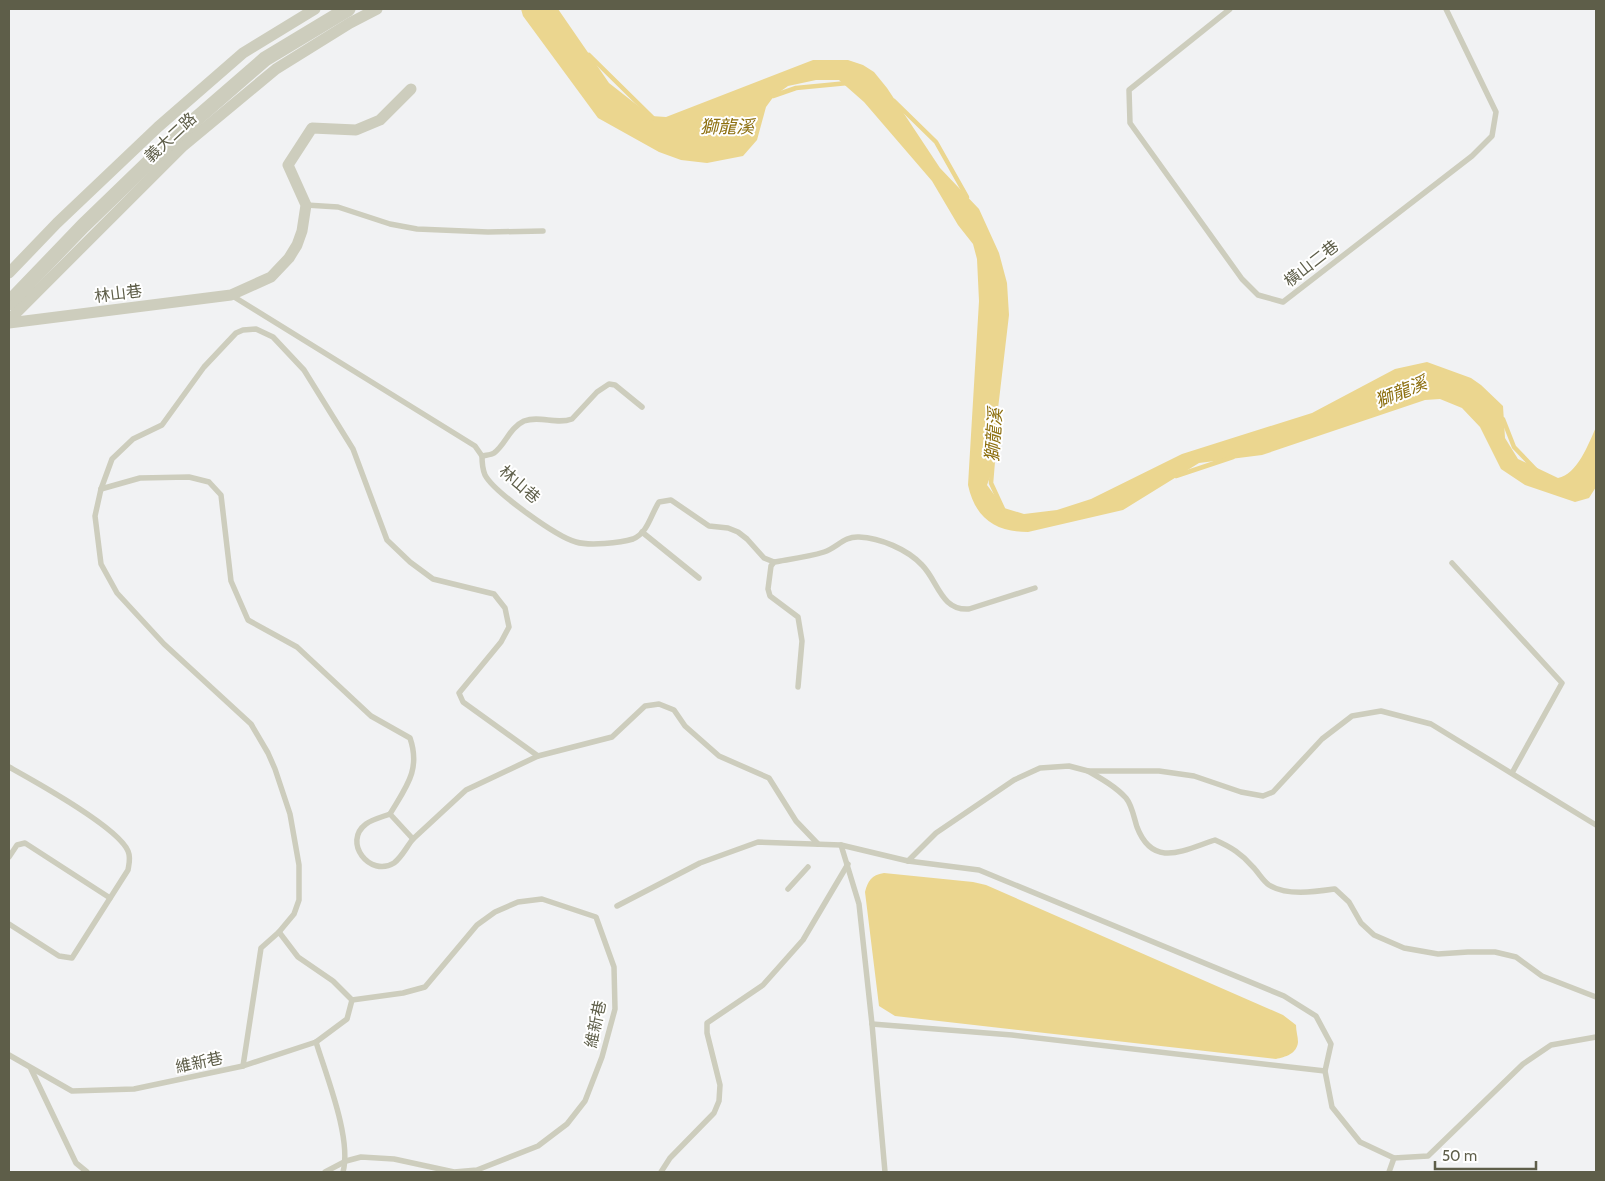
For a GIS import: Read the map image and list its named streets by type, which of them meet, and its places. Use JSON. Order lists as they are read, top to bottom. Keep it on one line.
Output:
{"streets":{"street":["義大二路","林山巷"],"lane":["橫山二巷","維新巷"]},"crossings":[["義大二路","林山巷"]],"water":["獅龍溪"],"scale_bar":"50 m"}
